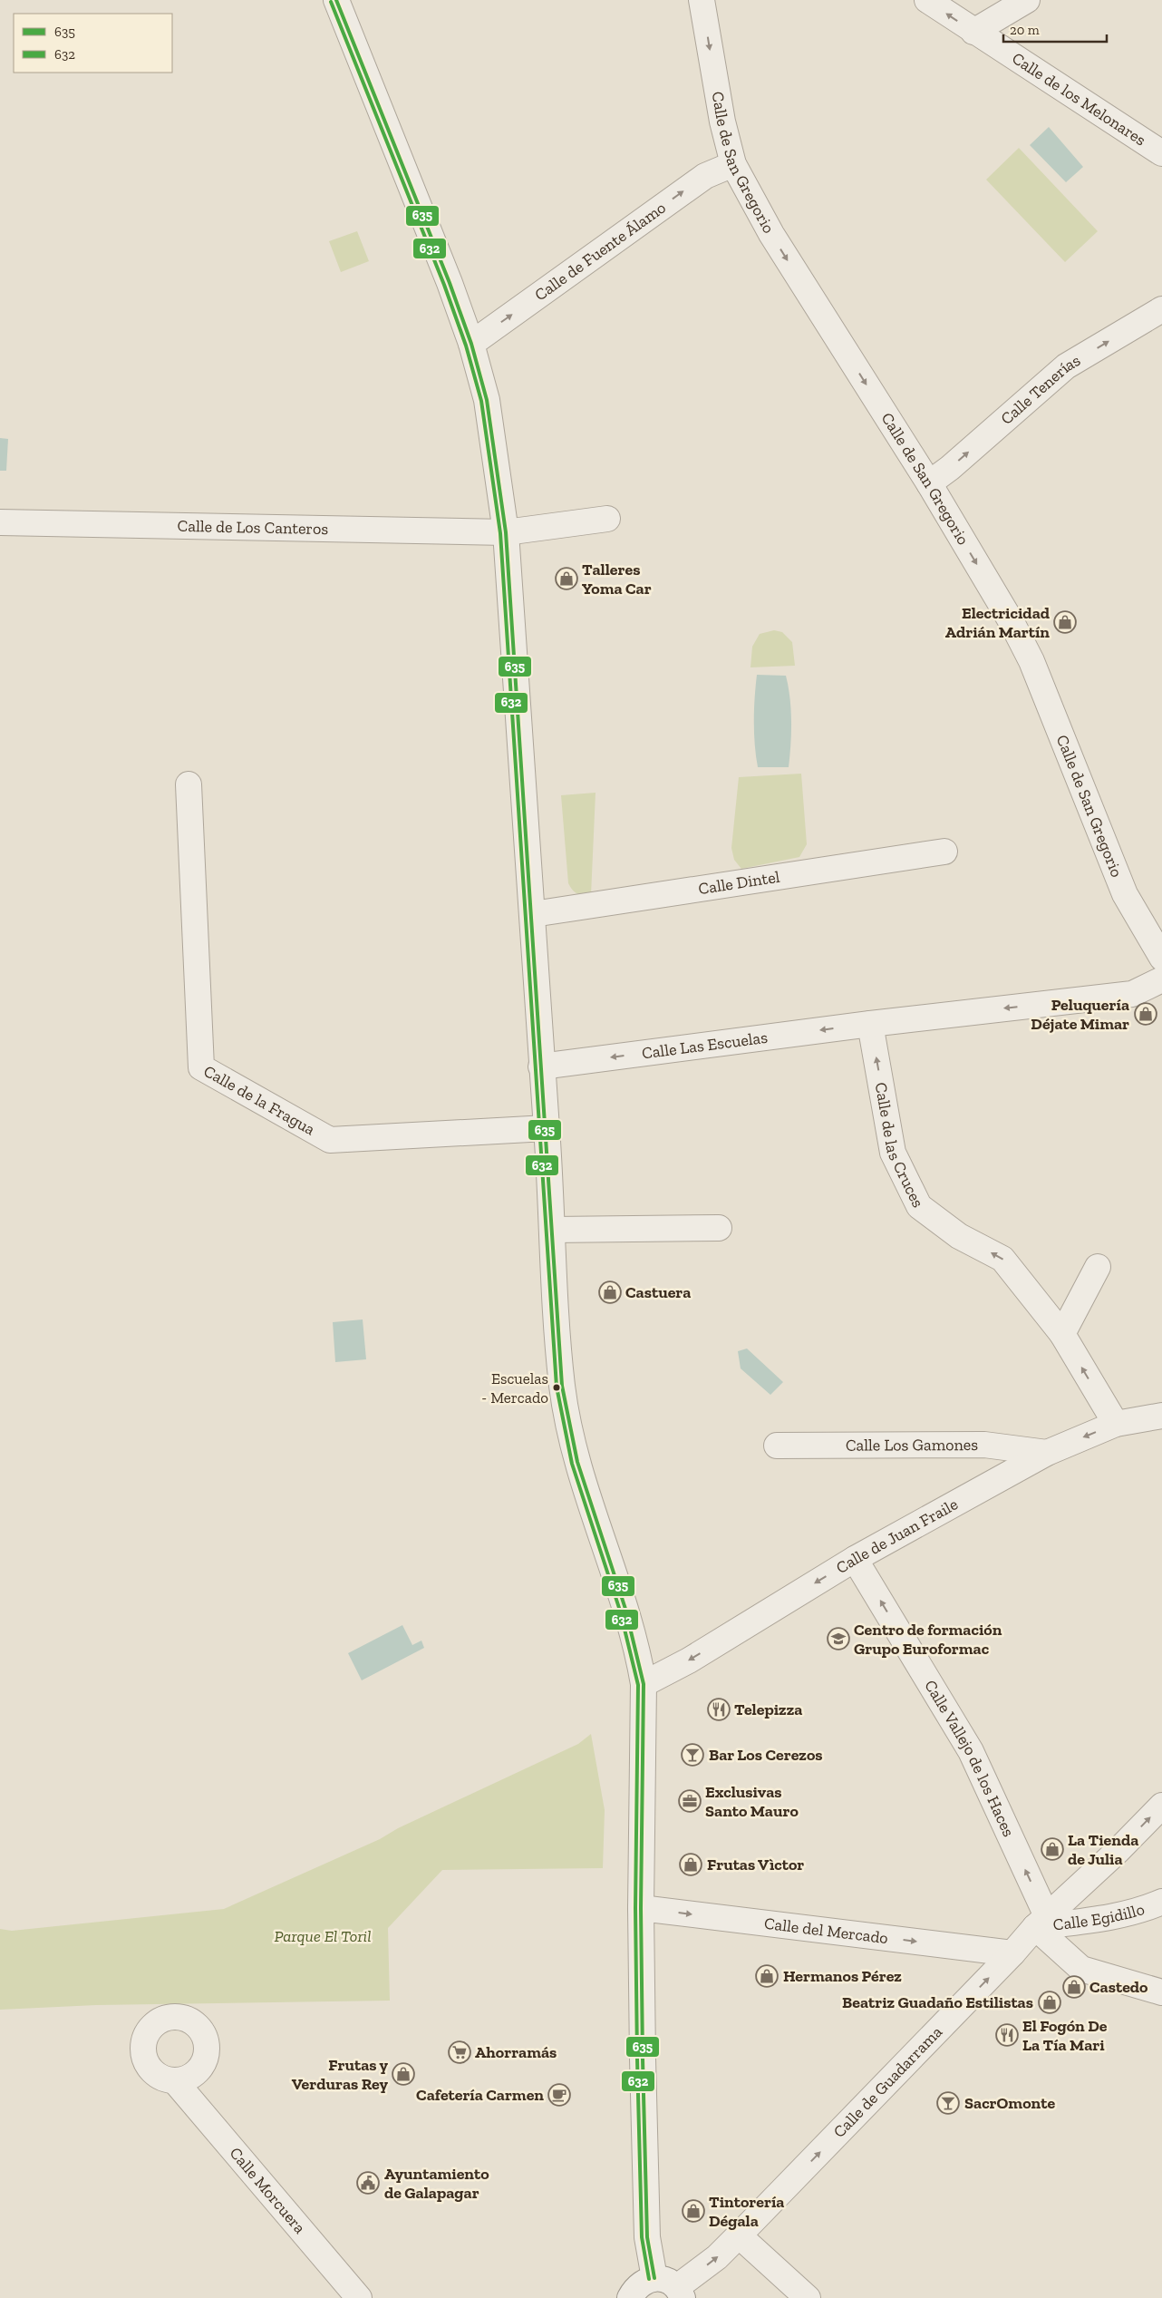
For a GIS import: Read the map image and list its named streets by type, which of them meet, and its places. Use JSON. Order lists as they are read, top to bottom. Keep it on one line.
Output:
{"streets":{"street":["Calle de los Melonares","Calle de San Gregorio","Calle de Fuente Álamo","Calle Tenerías","Calle de Los Canteros","Calle Dintel","Calle Las Escuelas","Calle de la Fragua","Calle de las Cruces","Calle Los Gamones","Calle de Juan Fraile","Calle Vallejo de los Haces","Calle Egidillo","Calle del Mercado","Calle de Guadarrama","Calle Morcuera"]},"crossings":[["Calle de San Gregorio","Calle de Fuente Álamo"],["Calle de San Gregorio","Calle Tenerías"],["Calle Las Escuelas","Calle de las Cruces"],["Calle de las Cruces","Calle de Juan Fraile"],["Calle Los Gamones","Calle de Juan Fraile"],["Calle de Juan Fraile","Calle Vallejo de los Haces"],["Calle Vallejo de los Haces","Calle Egidillo"],["Calle Vallejo de los Haces","Calle de Guadarrama"],["Calle Egidillo","Calle de Guadarrama"],["Calle del Mercado","Calle de Guadarrama"]],"one_way":["Calle de San Gregorio","Calle de Fuente Álamo","Calle Tenerías","Calle de las Cruces","Calle de Juan Fraile","Calle Vallejo de los Haces","Calle del Mercado","Calle de Guadarrama"],"parks":["Parque El Toril"],"places":{"shop":["Talleres Yoma Car","Electricidad Adrián Martín","Peluquería Déjate Mimar","Castuera","La Tienda de Julia","Frutas Vìctor","Hermanos Pérez","Castedo","Beatriz Guadaño Estilistas","Frutas y Verduras Rey","Tintorería Dégala"],"other":["Escuelas - Mercado"],"school or university":["Centro de formación Grupo Euroformac"],"restaurant":["Telepizza","El Fogón De La Tía Mari"],"bar":["Bar Los Cerezos","SacrOmonte"],"office":["Exclusivas Santo Mauro"],"supermarket":["Ahorramás"],"cafe":["Cafetería Carmen"],"public building":["Ayuntamiento de Galapagar"]},"lines":["transit line 635","transit line 632"],"legend":["635","632"],"scale_bar":"20 m"}
